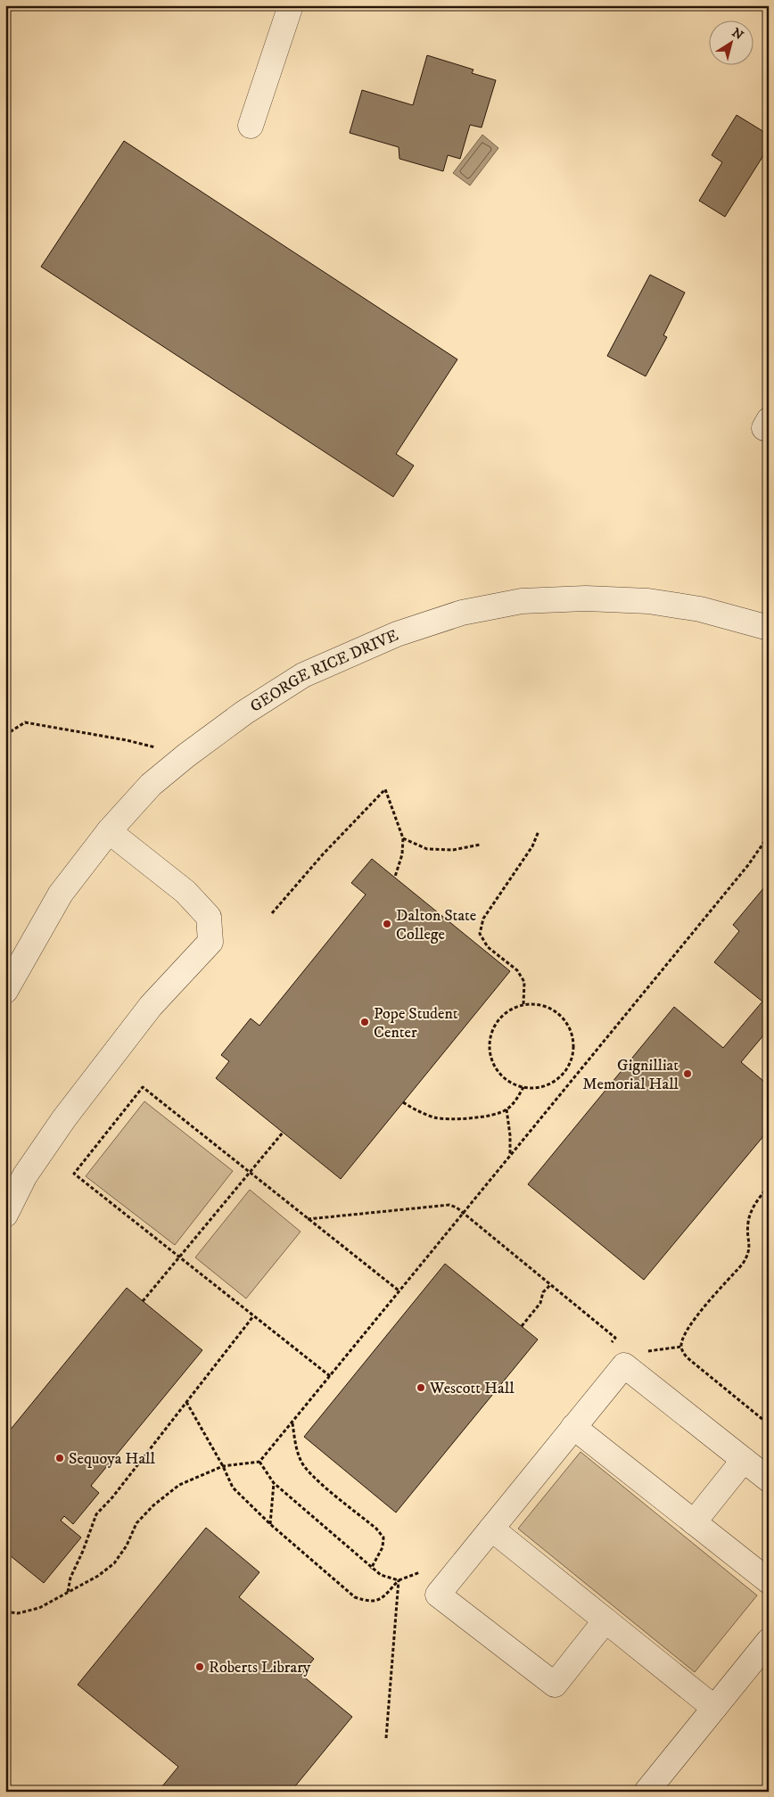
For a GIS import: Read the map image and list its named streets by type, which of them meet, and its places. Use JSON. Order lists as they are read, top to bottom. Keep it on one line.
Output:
{"streets":{"street":["GEORGE RICE DRIVE"]},"places":["Dalton State College","Pope Student Center","Gignilliat Memorial Hall","Wescott Hall","Sequoya Hall","Roberts Library"],"north":"top right"}
